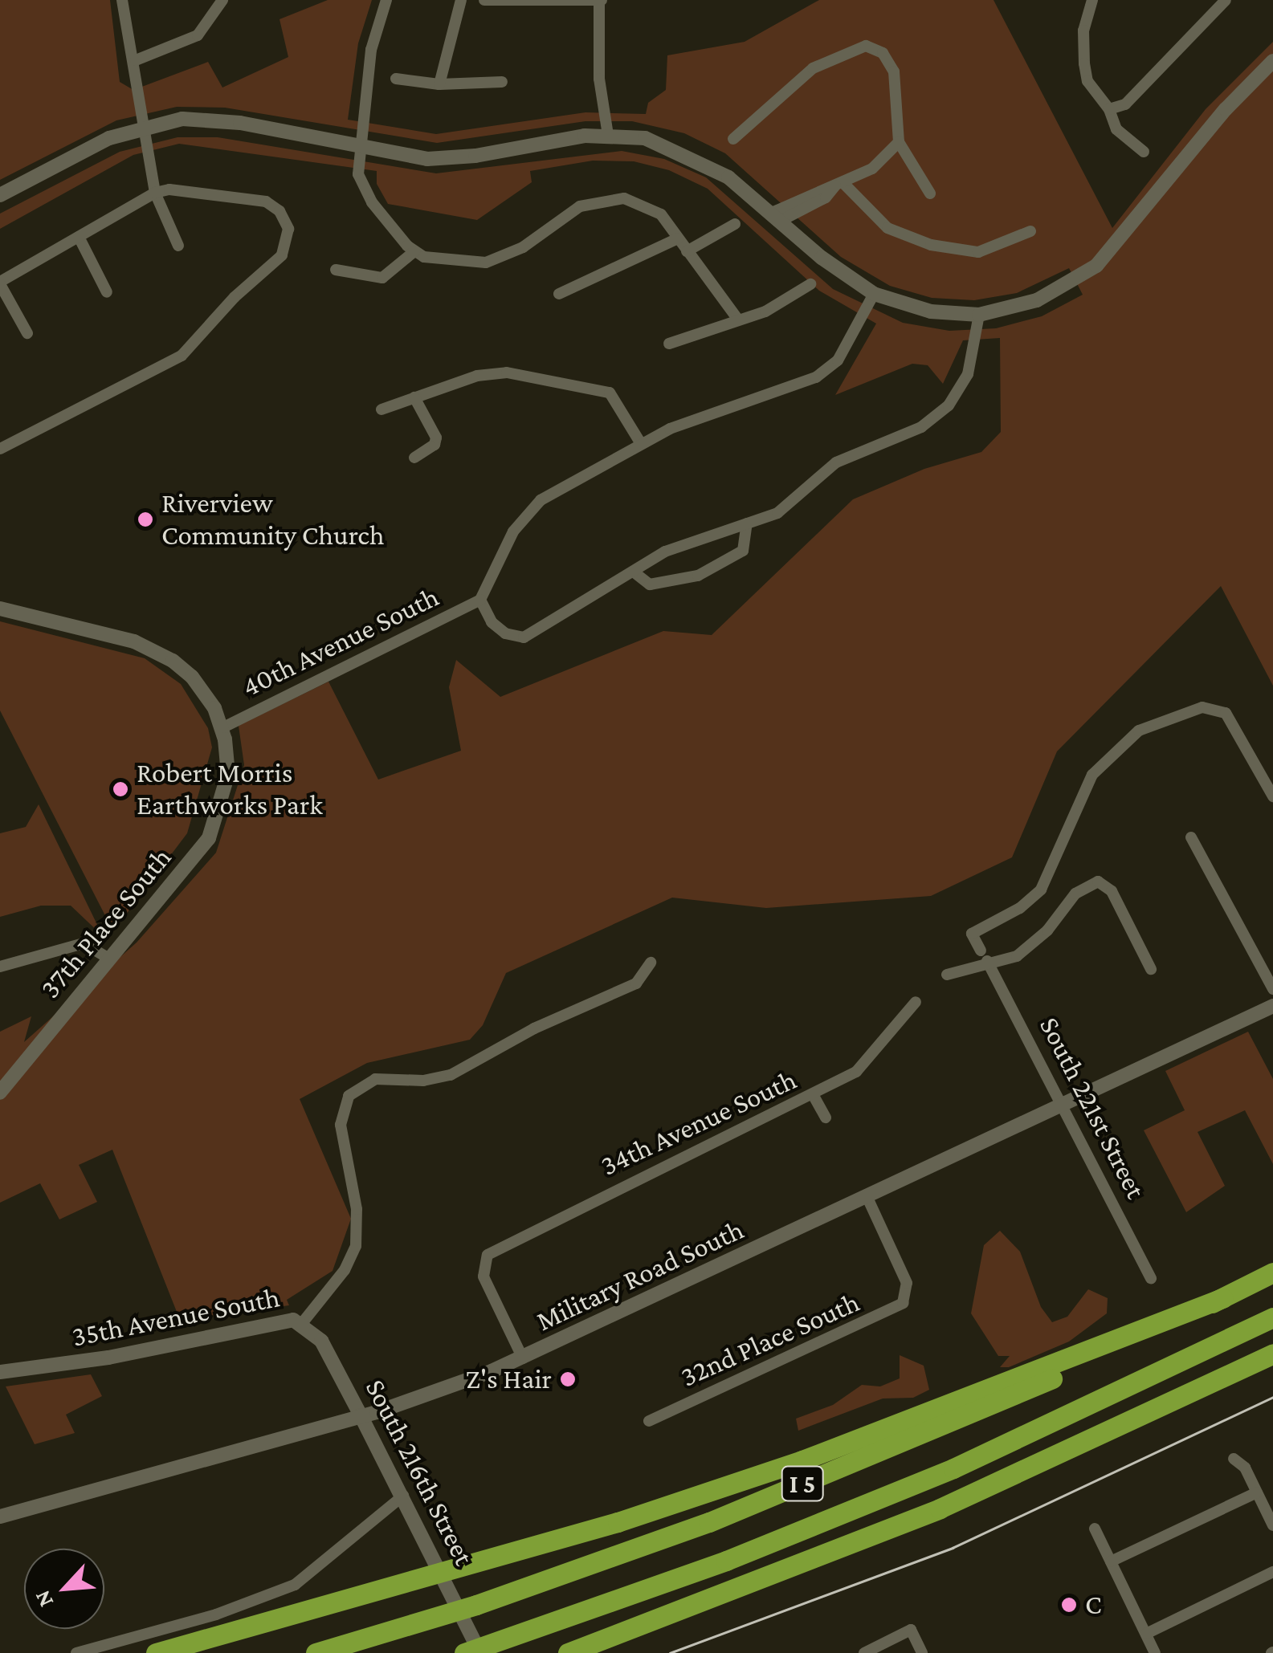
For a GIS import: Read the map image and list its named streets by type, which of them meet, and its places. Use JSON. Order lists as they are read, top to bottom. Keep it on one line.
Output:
{"streets":{"highway":["I 5"],"street":["40th Avenue South","37th Place South","South 221st Street","34th Avenue South","Military Road South","35th Avenue South","32nd Place South","South 216th Street"]},"crossings":[["40th Avenue South","37th Place South"],["South 221st Street","Military Road South"],["34th Avenue South","Military Road South"],["Military Road South","32nd Place South"],["Military Road South","South 216th Street"],["35th Avenue South","South 216th Street"]],"places":["Riverview Community Church","Robert Morris Earthworks Park","Z's Hair","C"],"north":"bottom left"}
